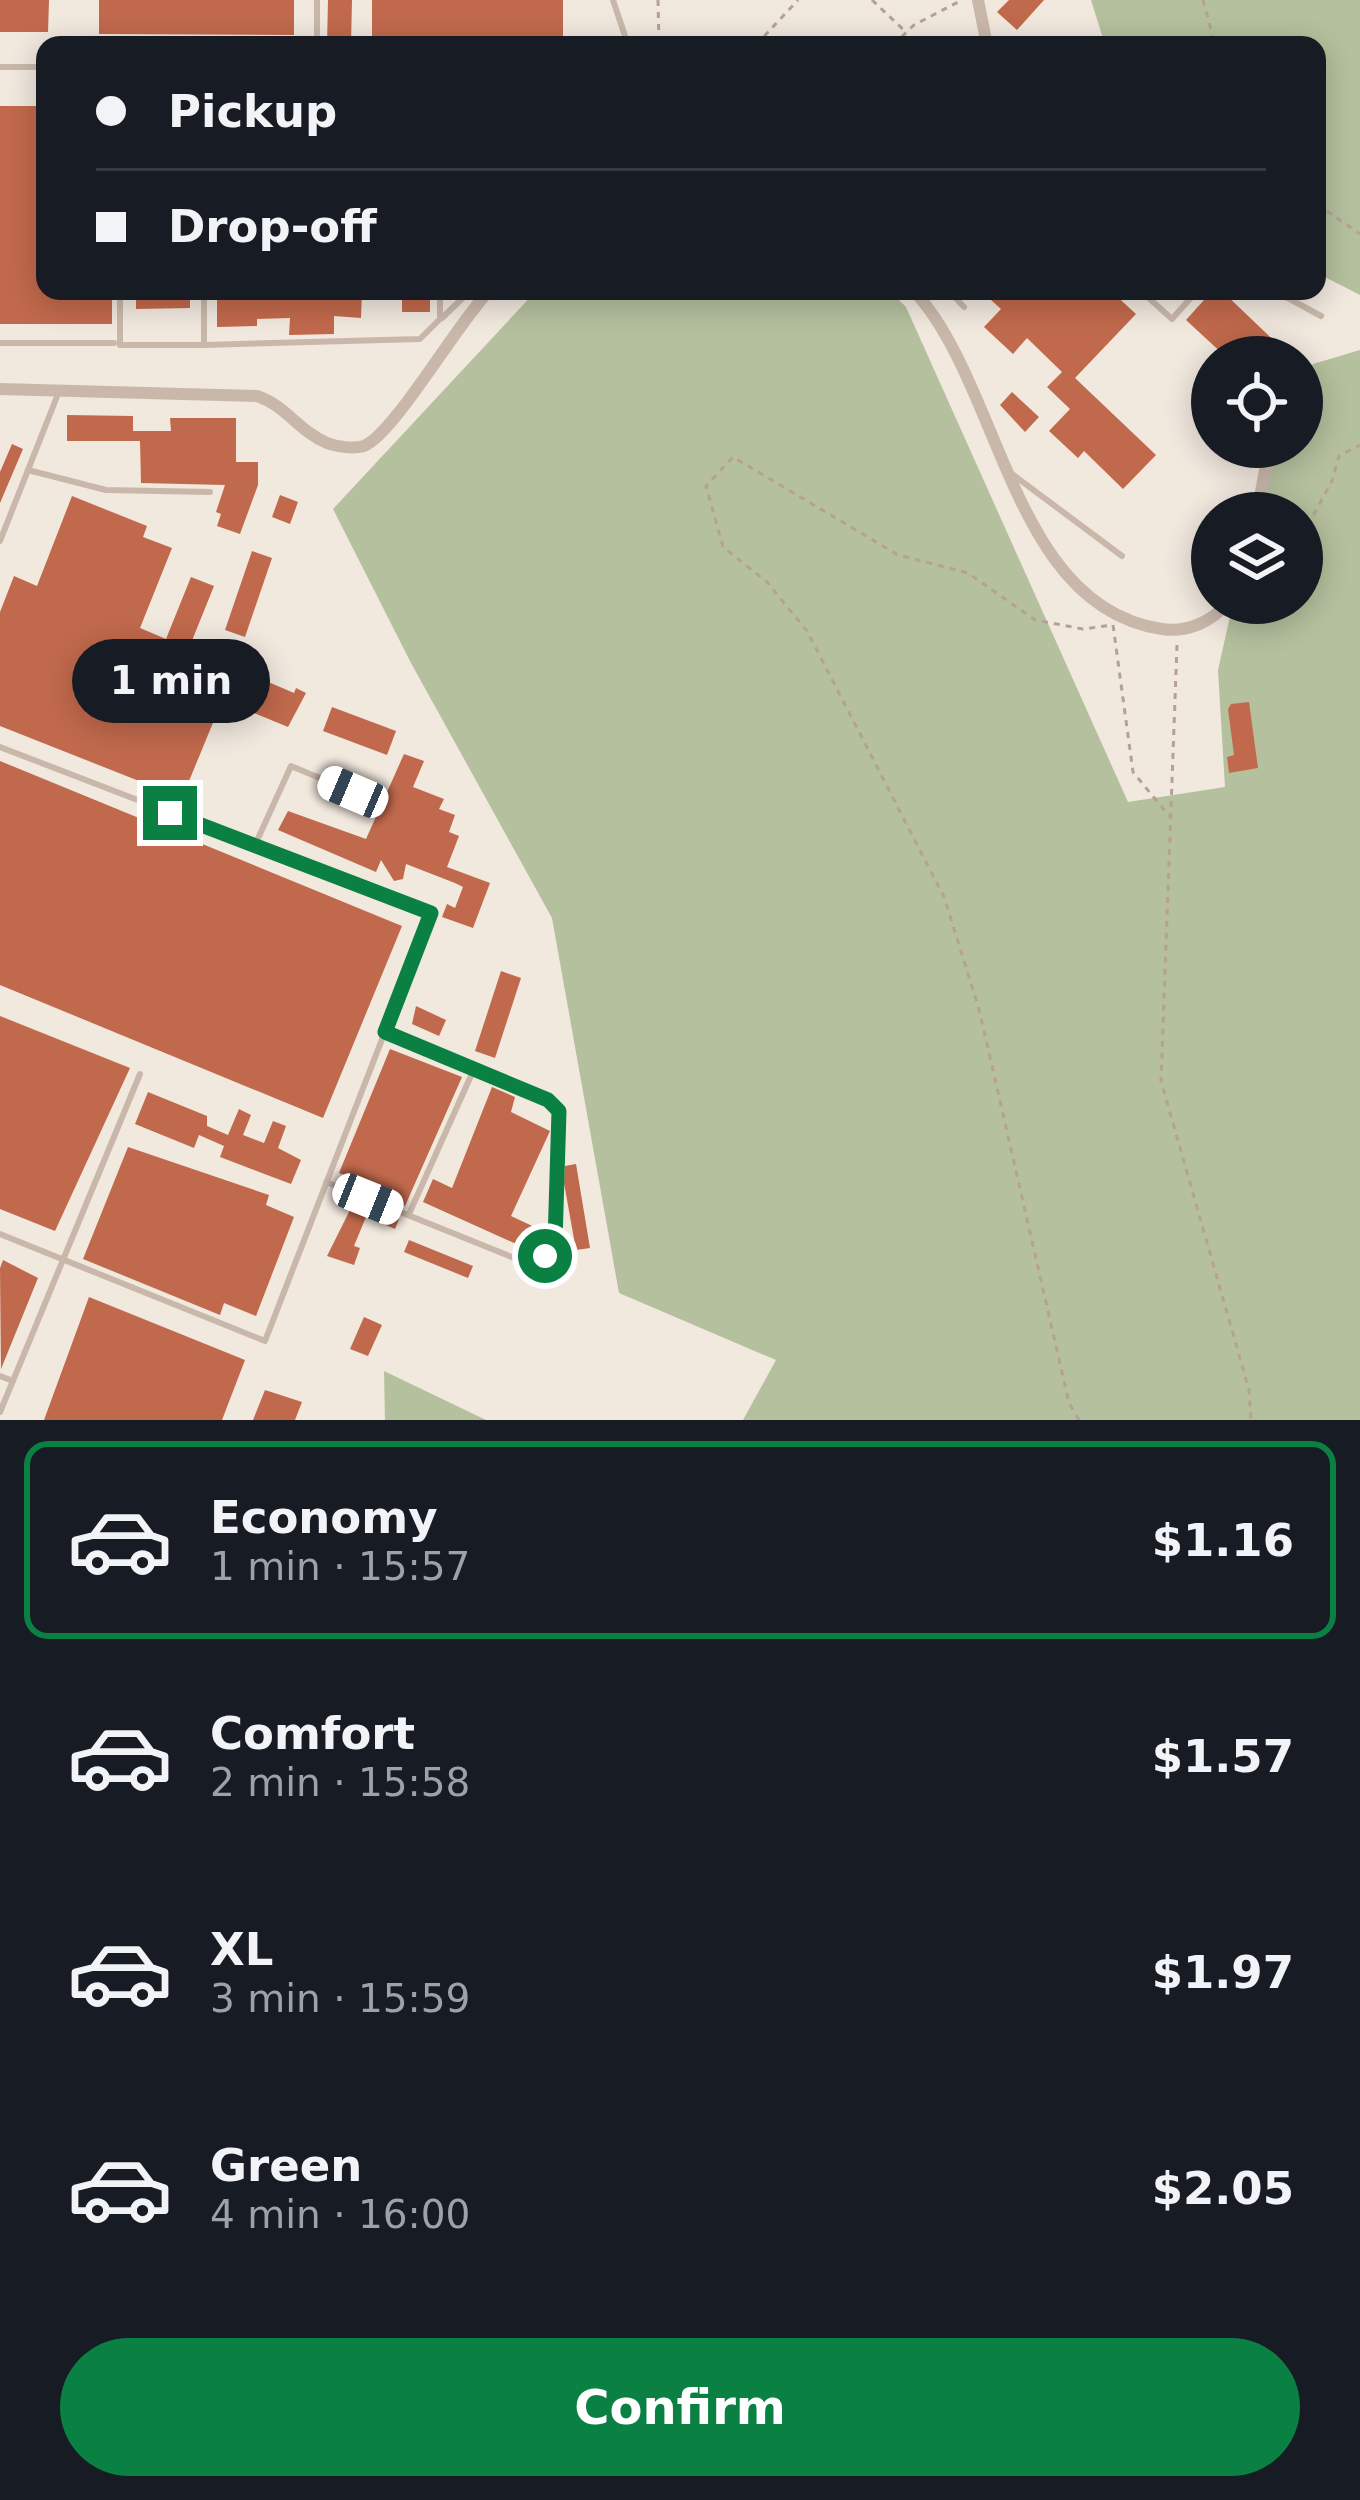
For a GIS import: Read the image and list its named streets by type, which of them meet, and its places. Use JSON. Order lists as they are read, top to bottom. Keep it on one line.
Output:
{"page":{"banner":["Pickup","Drop-off"],"bubble":"1 min","list":[{"name":"Economy","note":"1 min · 15:57","value":"$1.16"},{"name":"Comfort","note":"2 min · 15:58","value":"$1.57"},{"name":"XL","note":"3 min · 15:59","value":"$1.97"},{"name":"Green","note":"4 min · 16:00","value":"$2.05"}],"buttons":"Confirm"}}
